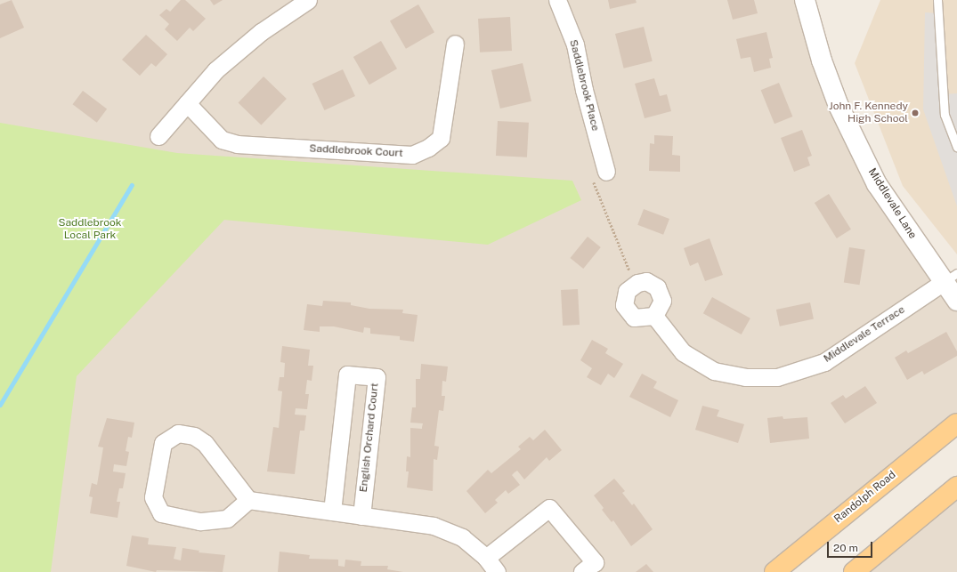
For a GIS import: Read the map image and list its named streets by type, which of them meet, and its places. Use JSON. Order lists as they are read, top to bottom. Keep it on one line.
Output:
{"streets":{"main road":["Randolph Road"],"street":["Saddlebrook Place","Saddlebrook Court","Middlevale Lane","Middlevale Terrace","English Orchard Court"]},"crossings":[["Middlevale Lane","Middlevale Terrace"]],"parks":["Saddlebrook Local Park"],"places":["John F. Kennedy High School"],"scale_bar":"20 m"}
